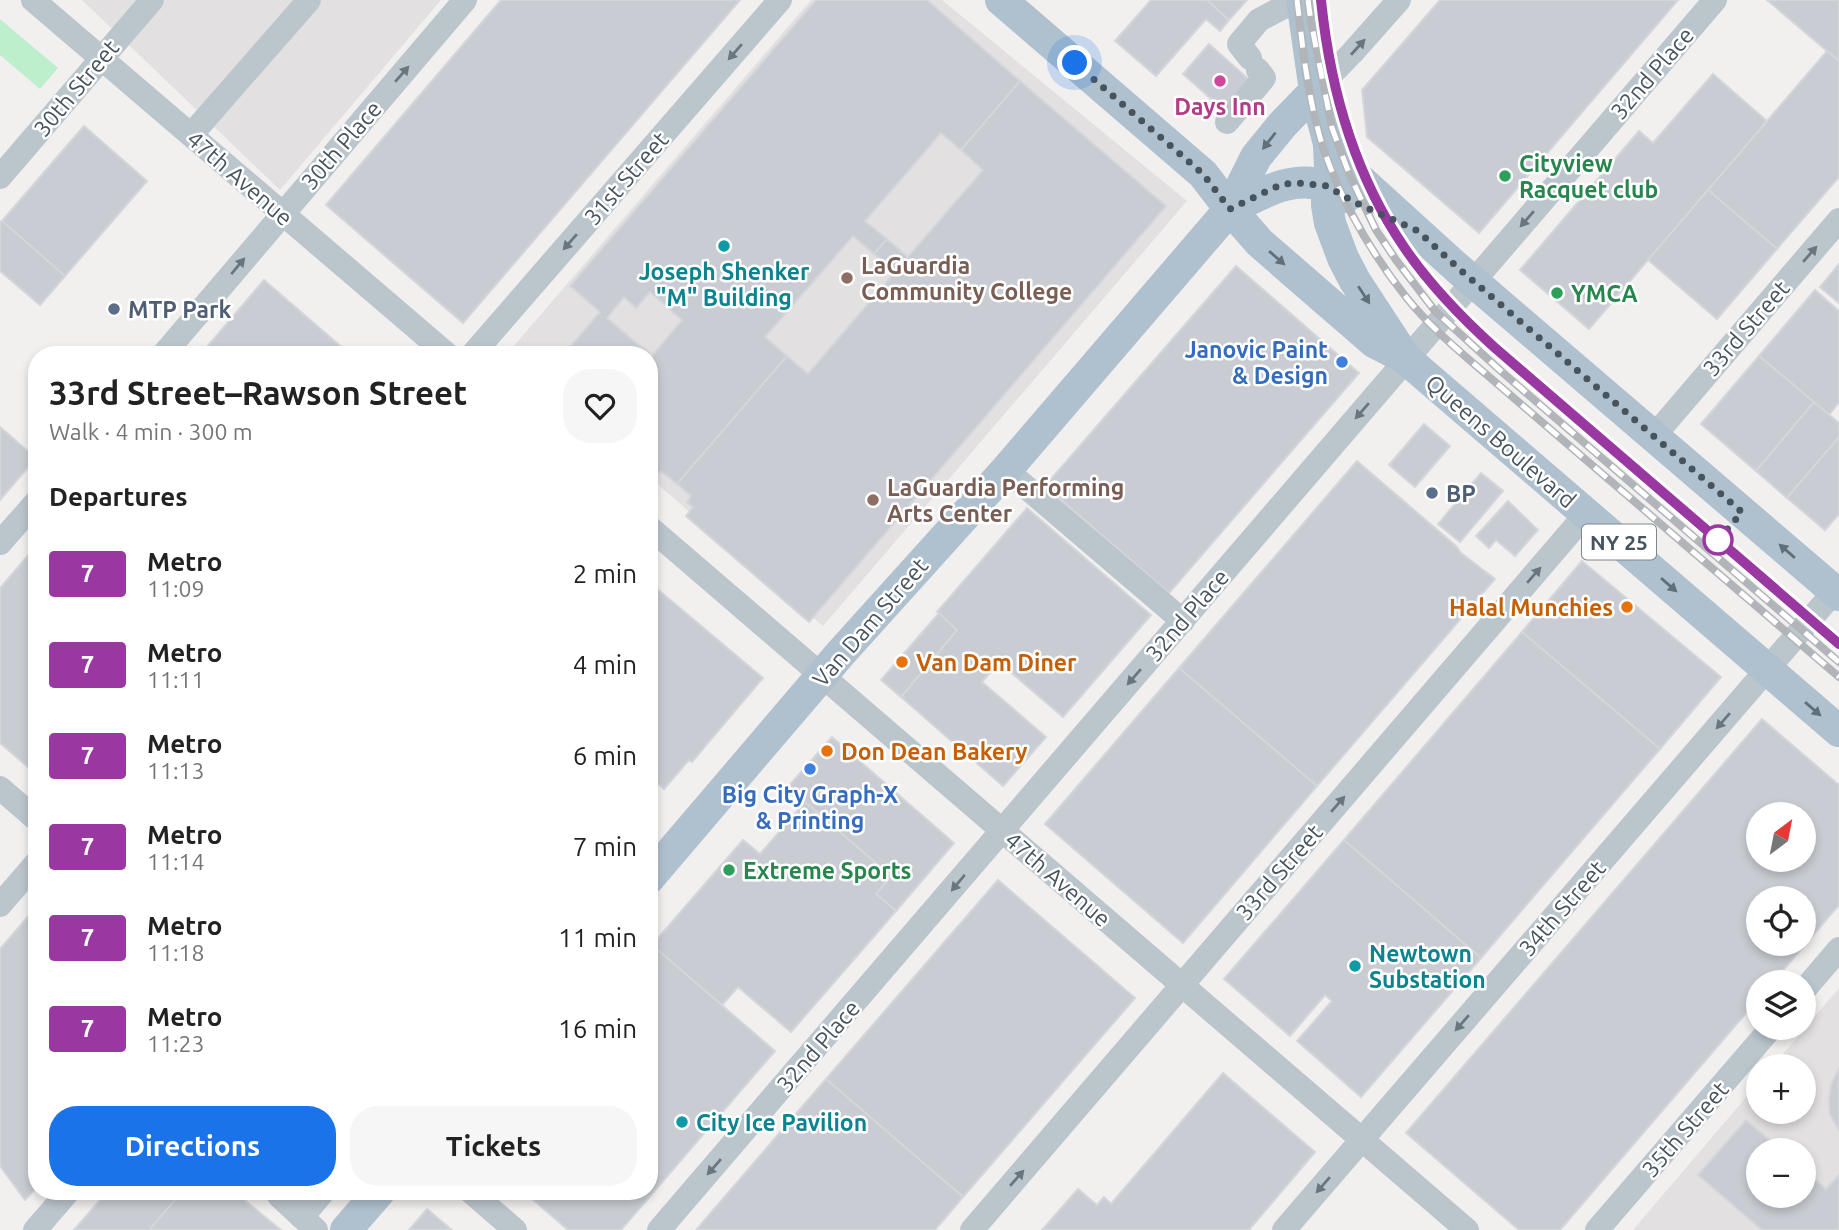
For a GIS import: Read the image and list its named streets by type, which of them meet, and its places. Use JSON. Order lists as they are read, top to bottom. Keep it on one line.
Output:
{"streets":{"main road":["Queens Boulevard","NY 25","Van Dam Street"],"street":["32nd Place","30th Street","30th Place","47th Avenue","31st Street","33rd Street","34th Street","35th Street"]},"crossings":[["32nd Place","47th Avenue"],["32nd Place","Queens Boulevard"],["30th Street","47th Avenue"],["30th Place","47th Avenue"],["47th Avenue","33rd Street"],["47th Avenue","Van Dam Street"],["47th Avenue","34th Street"],["33rd Street","Queens Boulevard"],["Queens Boulevard","Van Dam Street"],["Queens Boulevard","34th Street"]],"one_way":["32nd Place","31st Street","33rd Street","34th Street"],"places":["Days Inn","Cityview Racquet club","Joseph Shenker \"M\" Building","LaGuardia Community College","YMCA","MTP Park","Janovic Paint & Design","BP","LaGuardia Performing Arts Center","Halal Munchies","Van Dam Diner","Don Dean Bakery","Big City Graph-X & Printing","Extreme Sports","Newtown Substation","City Ice Pavilion"],"lines":["metro line 7"],"north":"top right","page":{"heading":[["33rd Street–Rawson Street","Walk · 4 min · 300 m"],"Departures"],"list":[{"mark":"7","name":"Metro","note":"11:09","value":"2 min"},{"mark":"7","name":"Metro","note":"11:11","value":"4 min"},{"mark":"7","name":"Metro","note":"11:13","value":"6 min"},{"mark":"7","name":"Metro","note":"11:14","value":"7 min"},{"mark":"7","name":"Metro","note":"11:18","value":"11 min"},{"mark":"7","name":"Metro","note":"11:23","value":"16 min"}],"map_buttons":["+","−"],"buttons":["Directions","Tickets"]}}
